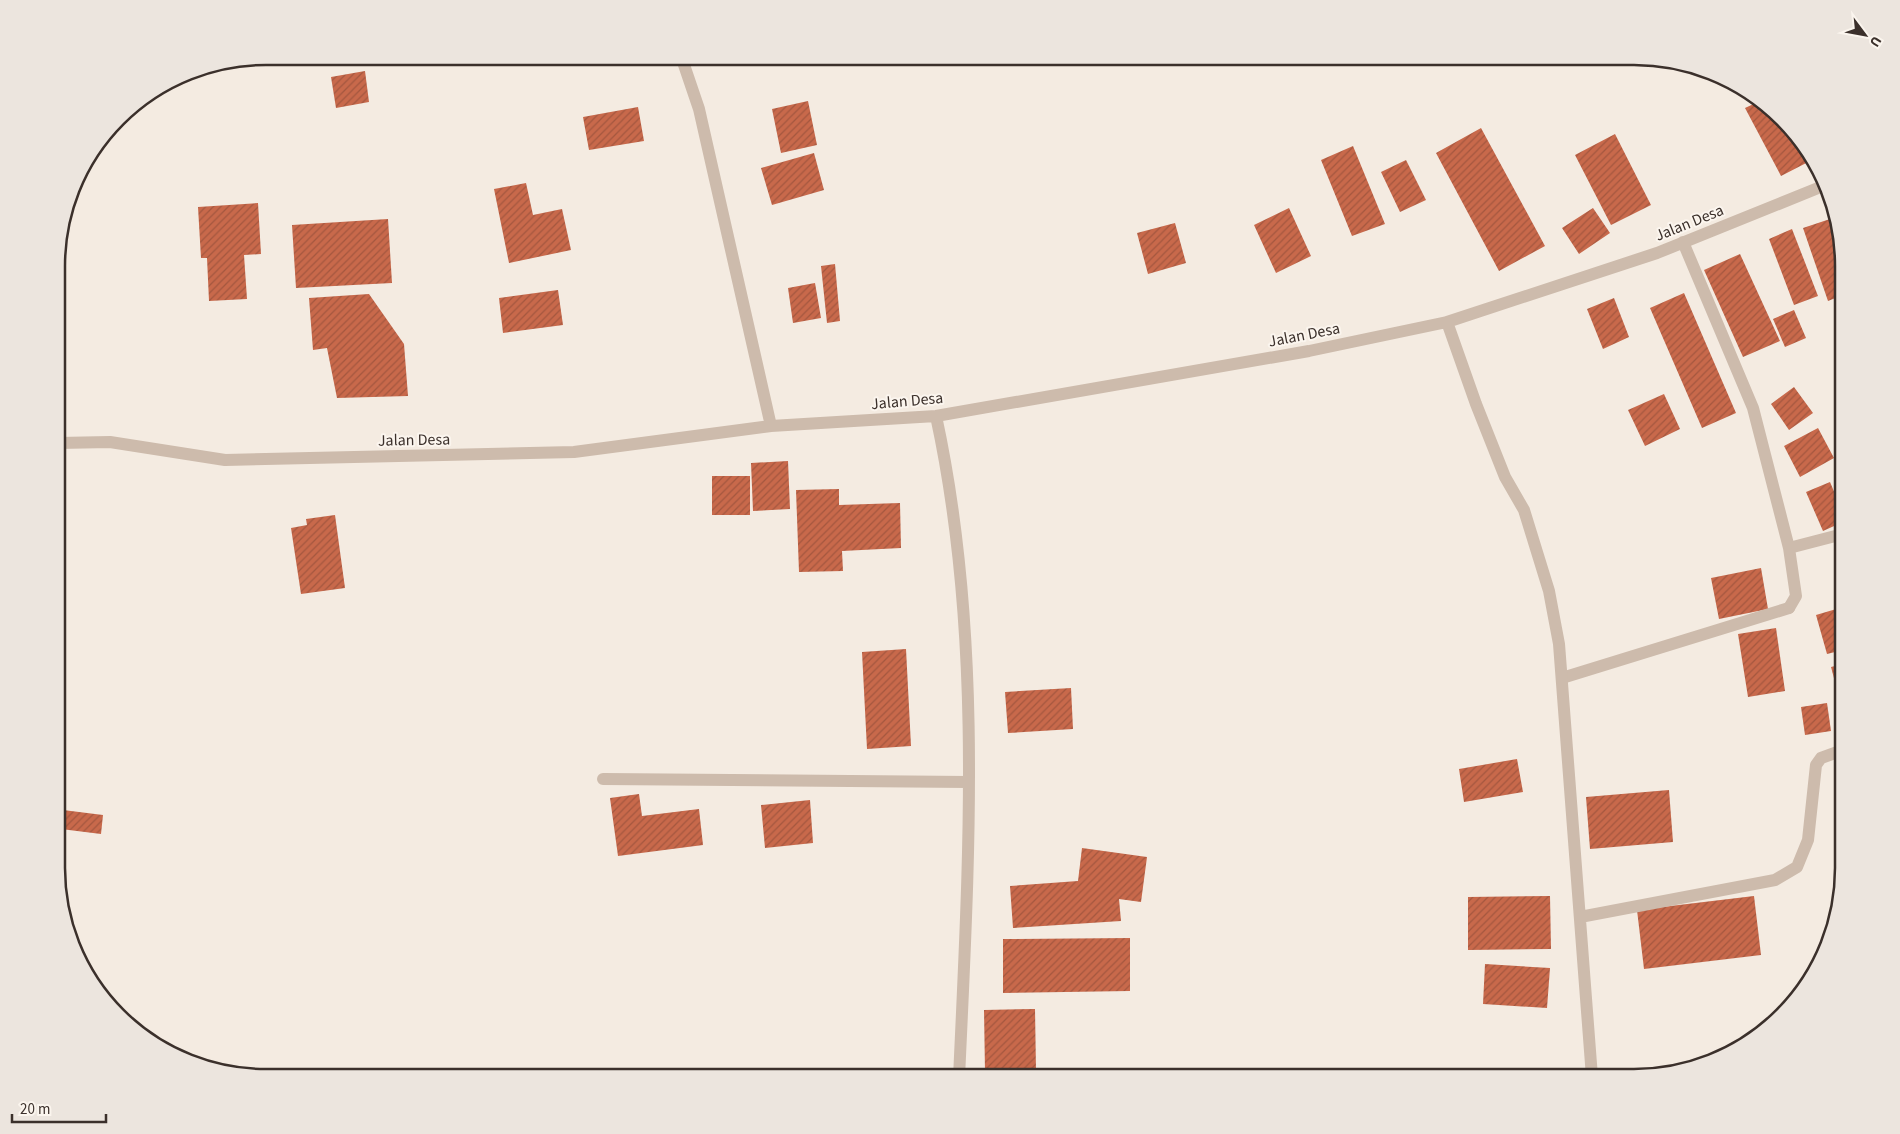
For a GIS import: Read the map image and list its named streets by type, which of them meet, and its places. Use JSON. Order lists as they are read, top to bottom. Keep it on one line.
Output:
{"streets":{"street":["Jalan Desa"]},"scale_bar":"20 m","north":"bottom right"}
